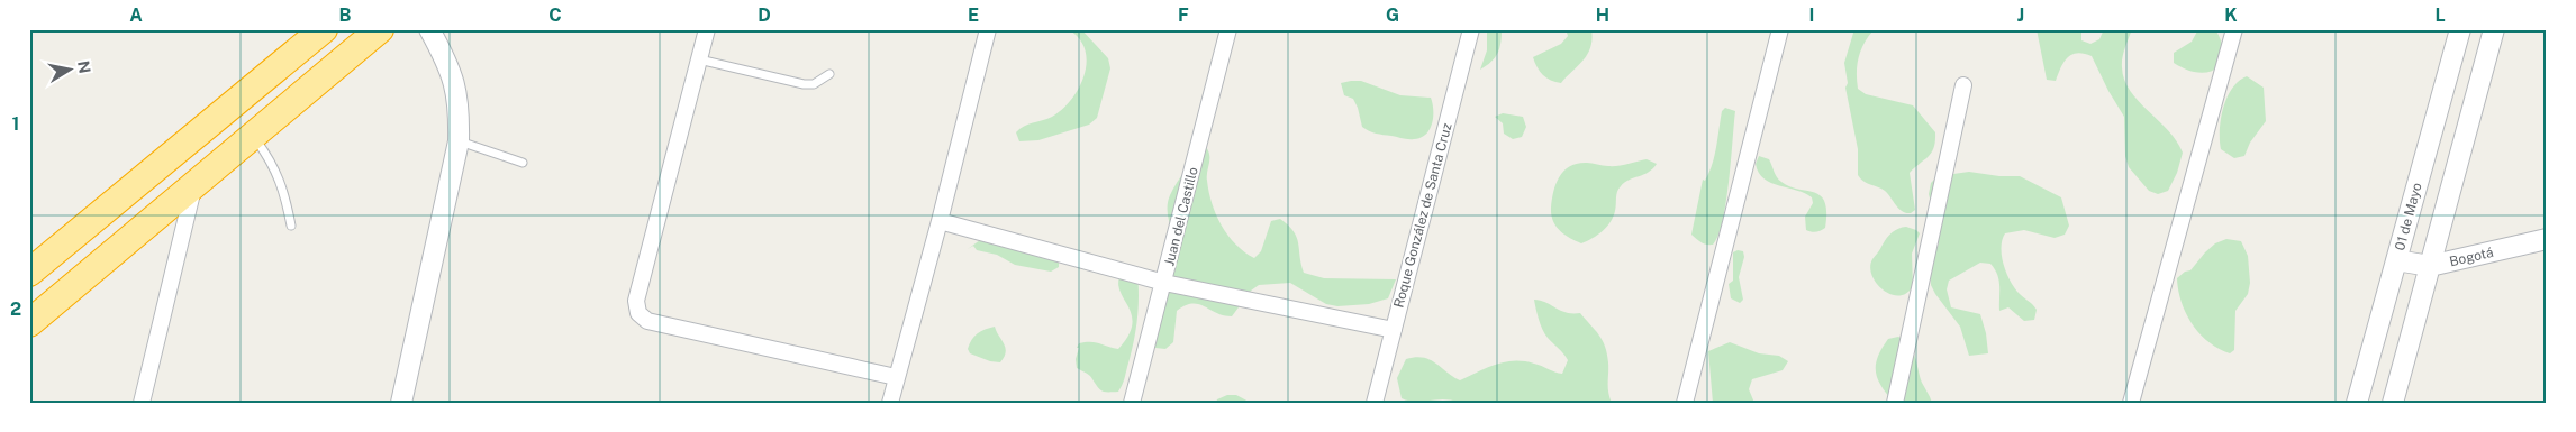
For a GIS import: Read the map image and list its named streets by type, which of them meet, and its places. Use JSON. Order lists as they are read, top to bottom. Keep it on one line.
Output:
{"streets":{"street":["Roque González de Santa Cruz","Juan del Castillo","01 de Mayo","Bogotá"]},"crossings":[["01 de Mayo","Bogotá"]],"north":"right","grid":{"columns":["A","B","C","D","E","F","G","H","I","J","K","L"],"rows":["1","2"]}}
